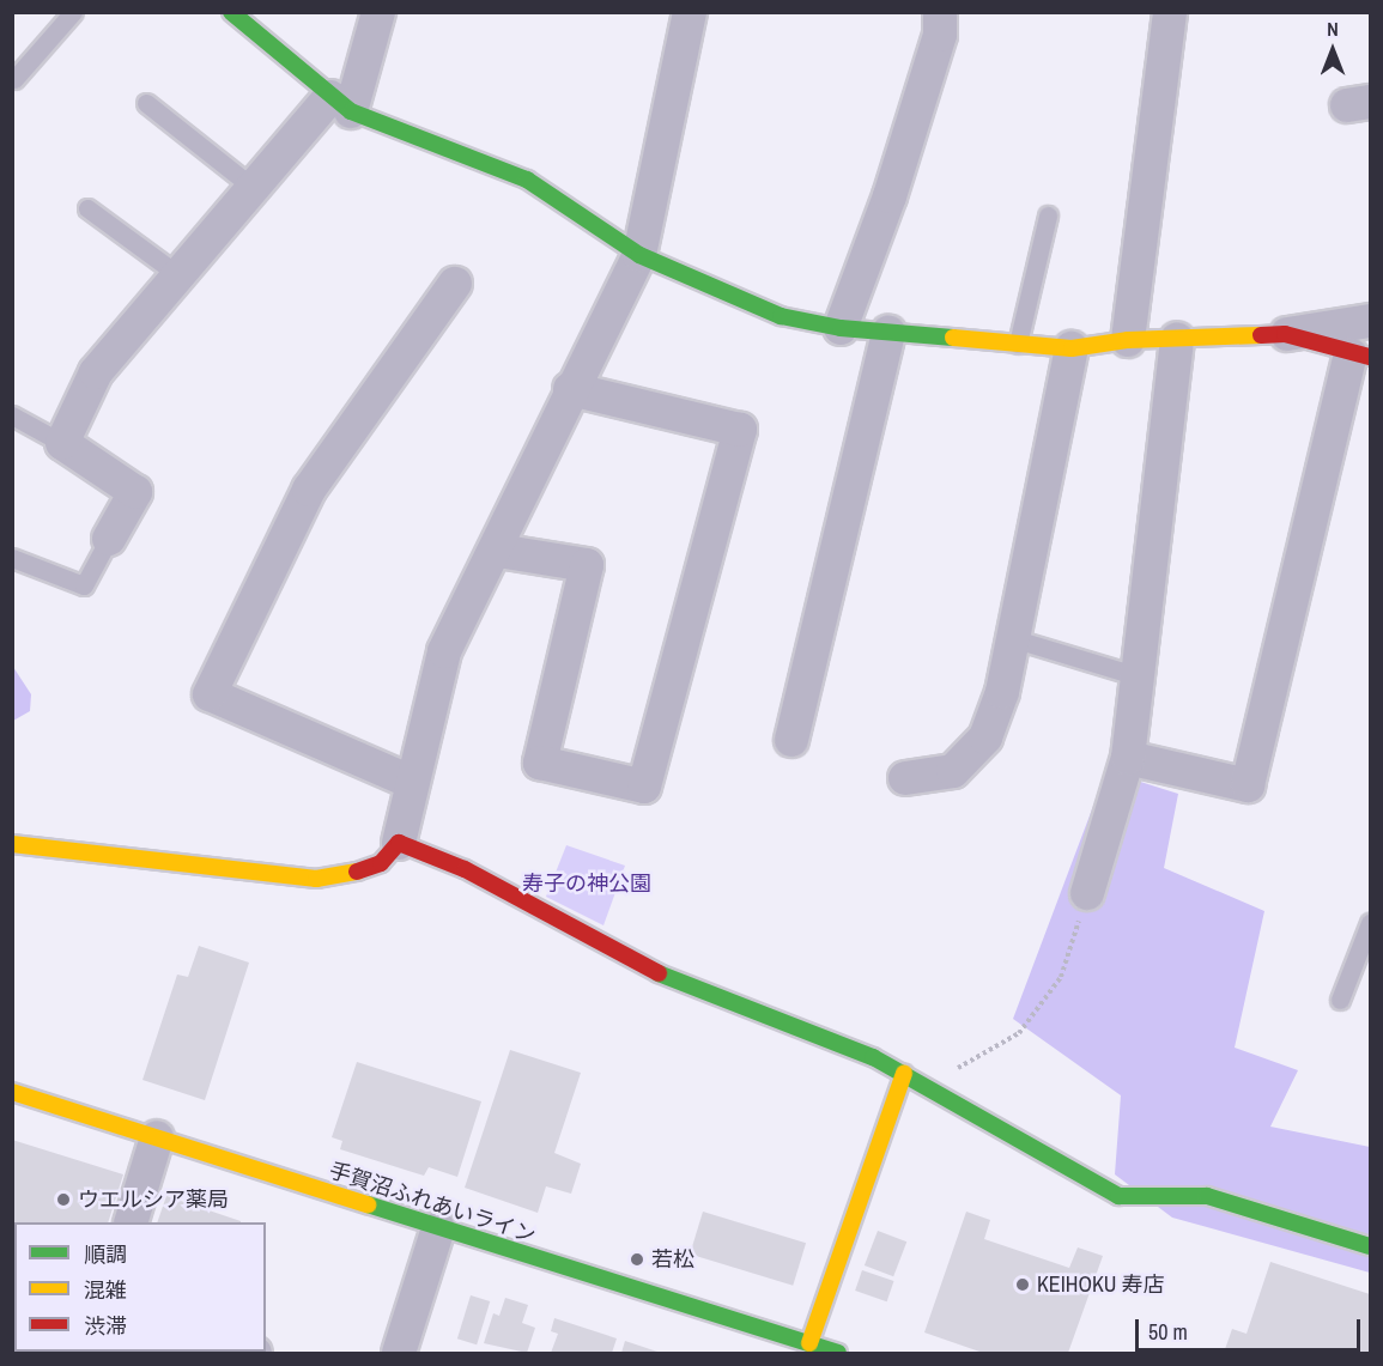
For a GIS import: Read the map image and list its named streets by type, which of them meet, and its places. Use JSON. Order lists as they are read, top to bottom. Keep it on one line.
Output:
{"streets":{"street":["手賀沼ふれあいライン"]},"parks":["寿子の神公園"],"places":["ウエルシア薬局","若松","KEIHOKU 寿店"],"legend":["順調","混雑","渋滞"],"scale_bar":"50 m","north":"top"}
